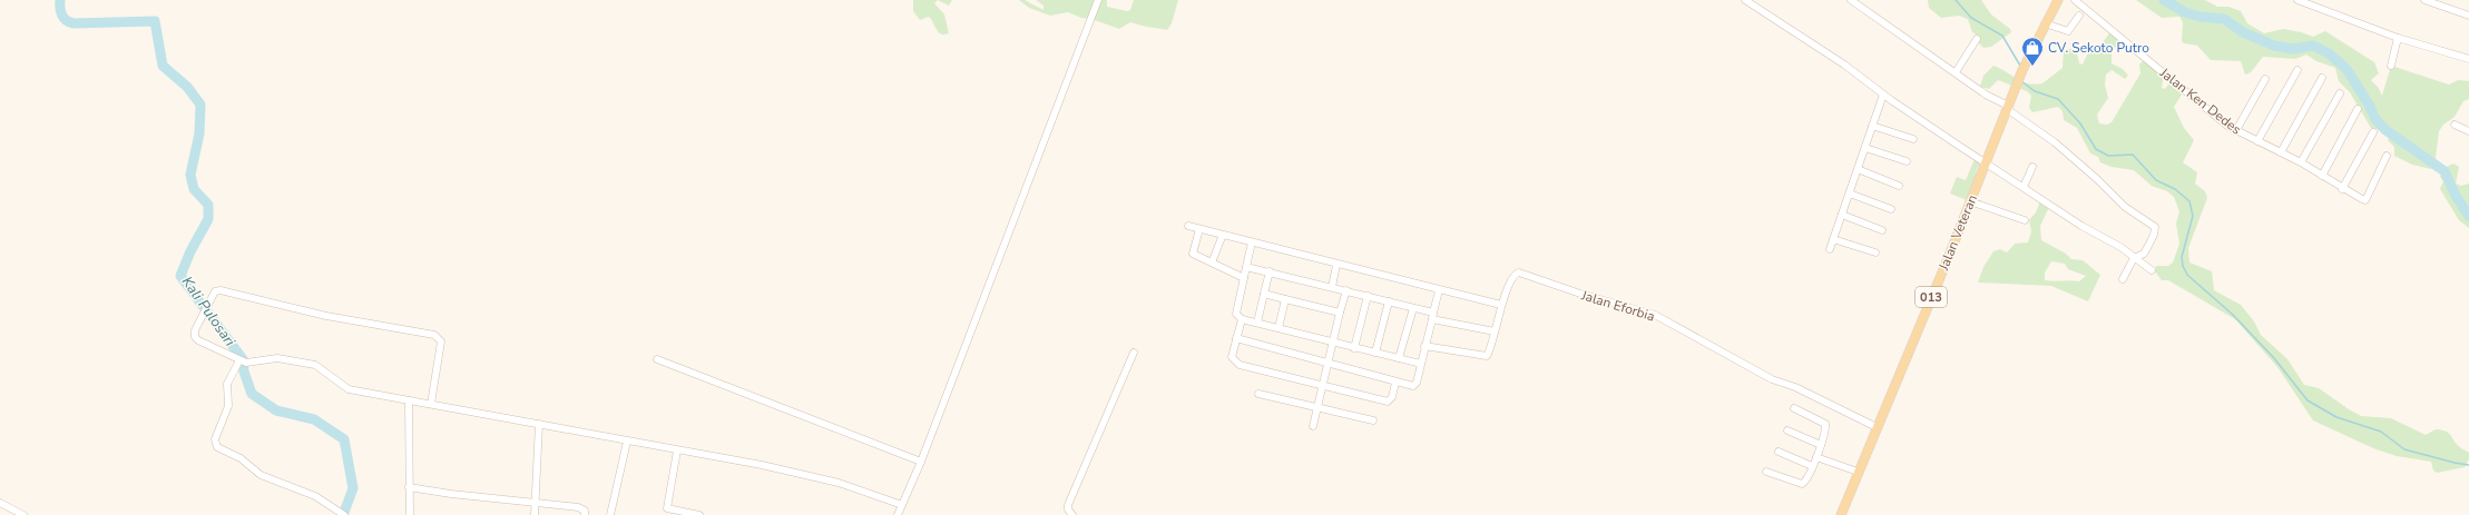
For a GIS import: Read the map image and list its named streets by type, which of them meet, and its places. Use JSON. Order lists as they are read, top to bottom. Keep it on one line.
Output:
{"streets":{"main road":["Jalan Veteran","013"],"street":["Jalan Ken Dedes","Jalan Eforbia"]},"crossings":[["Jalan Veteran","Jalan Eforbia"]],"water":["Kali Pulosari"],"places":{"shop":["CV. Sekoto Putro"]}}
